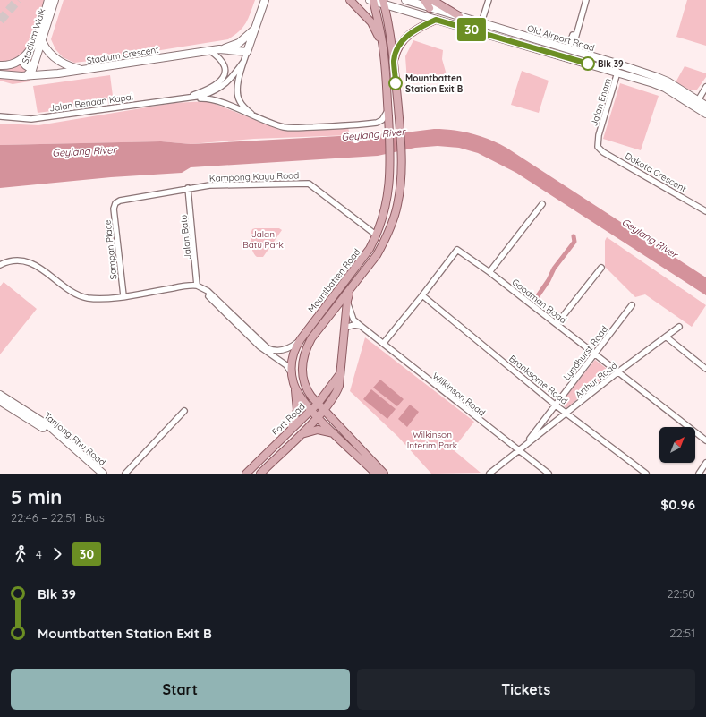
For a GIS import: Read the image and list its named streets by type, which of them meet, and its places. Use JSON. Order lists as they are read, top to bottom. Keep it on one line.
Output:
{"streets":{"main road":["Mountbatten Road","Fort Road"],"street":["Stadium Walk","Old Airport Road","Stadium Crescent","Jalan Benaan Kapal","Jalan Enam","Dakota Crescent","Kampong Kayu Road","Jalan Batu","Sampan Place","Goodman Road","Lyndhurst Road","Branksome Road","Arthur Road","Wilkinson Road","Tanjong Rhu Road"]},"crossings":[["Stadium Walk","Stadium Crescent"],["Old Airport Road","Jalan Enam"],["Old Airport Road","Mountbatten Road"],["Stadium Crescent","Jalan Benaan Kapal"],["Jalan Benaan Kapal","Mountbatten Road"],["Jalan Enam","Dakota Crescent"],["Kampong Kayu Road","Jalan Batu"],["Kampong Kayu Road","Sampan Place"],["Kampong Kayu Road","Mountbatten Road"],["Mountbatten Road","Fort Road"],["Goodman Road","Lyndhurst Road"],["Goodman Road","Branksome Road"],["Goodman Road","Arthur Road"],["Goodman Road","Wilkinson Road"],["Lyndhurst Road","Branksome Road"],["Lyndhurst Road","Arthur Road"],["Branksome Road","Arthur Road"],["Arthur Road","Wilkinson Road"],["Wilkinson Road","Fort Road"]],"water":["Geylang River"],"parks":["Jalan Batu Park","Wilkinson Interim Park"],"places":["Blk 39","Mountbatten Station Exit B"],"lines":["bus line 30"],"north":"top right","page":{"on_map":"30","heading":["5 min","22:46 – 22:51 · Bus","$0.96"],"legs":["4","30"],"list":[{"name":"Blk 39","value":"22:50"},{"name":"Mountbatten Station Exit B","value":"22:51"}],"buttons":["Start","Tickets"]}}
